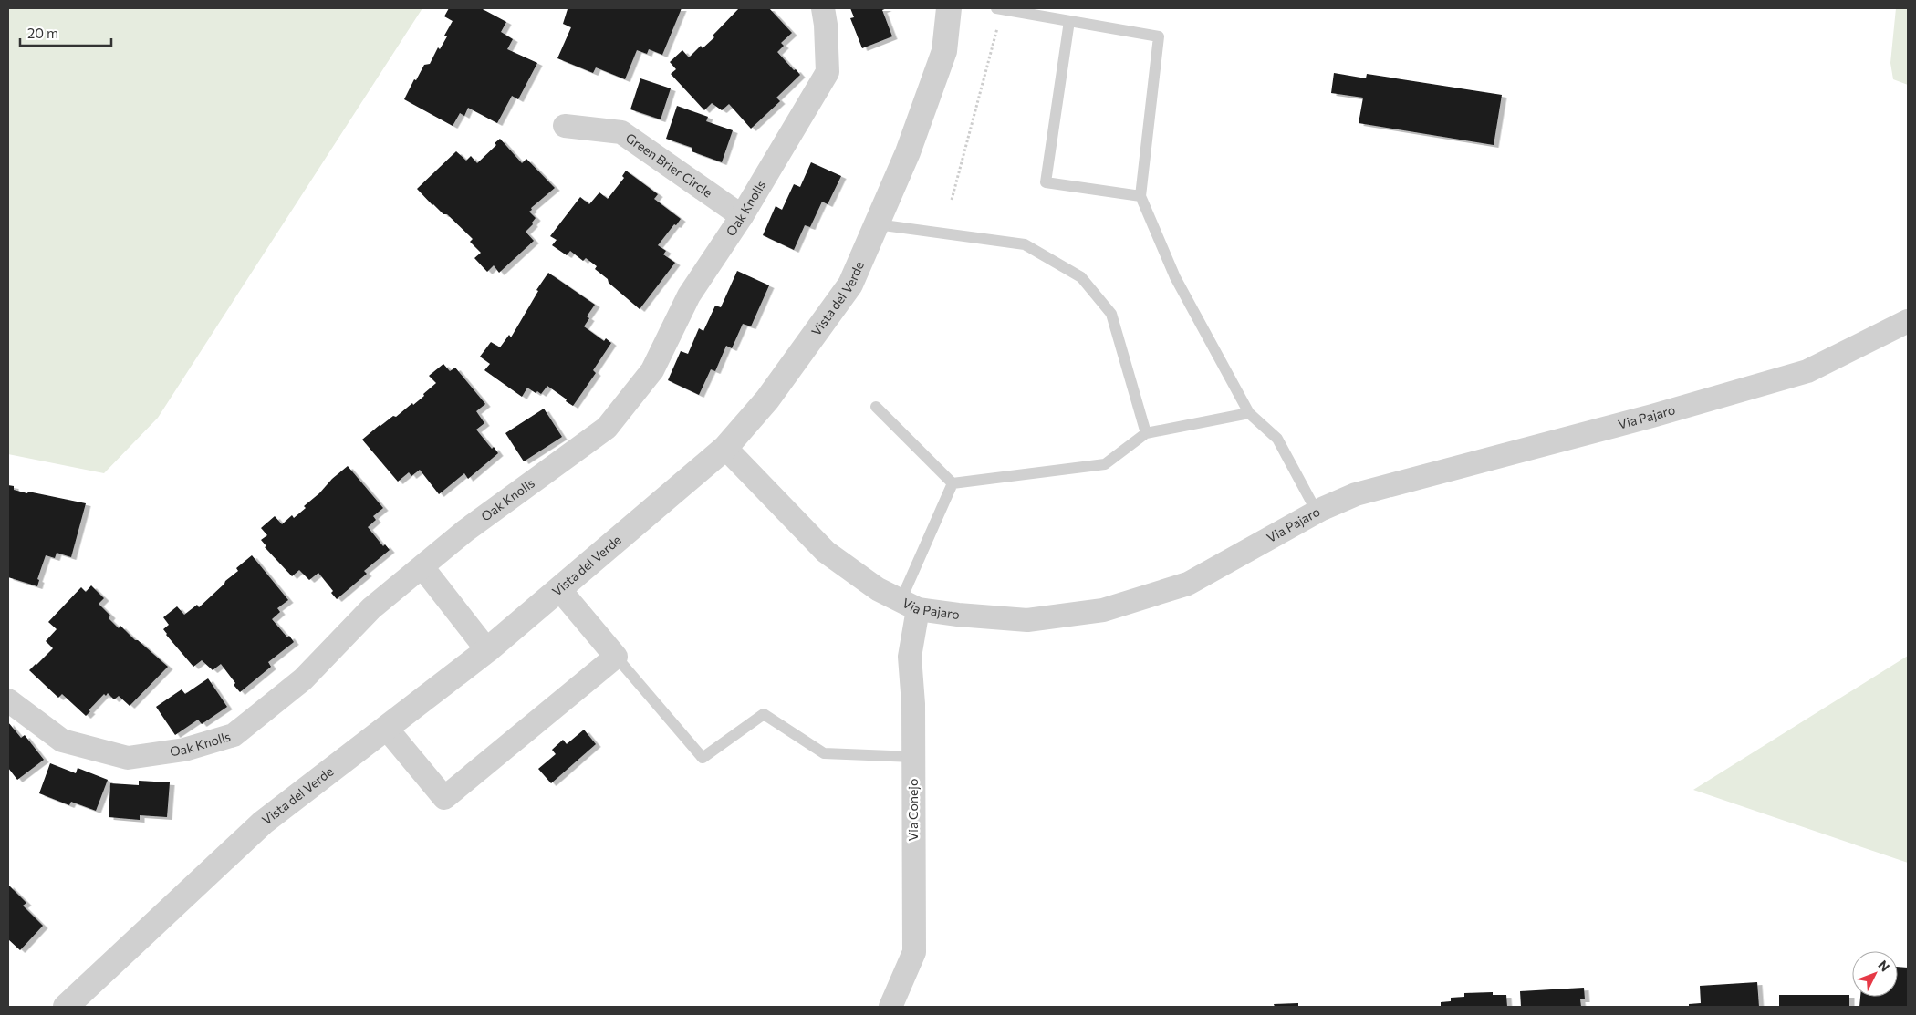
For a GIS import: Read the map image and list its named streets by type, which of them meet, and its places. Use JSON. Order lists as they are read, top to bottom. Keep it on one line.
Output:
{"streets":{"street":["Green Brier Circle","Oak Knolls","Vista del Verde","Via Pajaro","Via Conejo"]},"crossings":[["Green Brier Circle","Oak Knolls"],["Vista del Verde","Via Pajaro"],["Via Pajaro","Via Conejo"]],"scale_bar":"20 m","north":"top right"}
